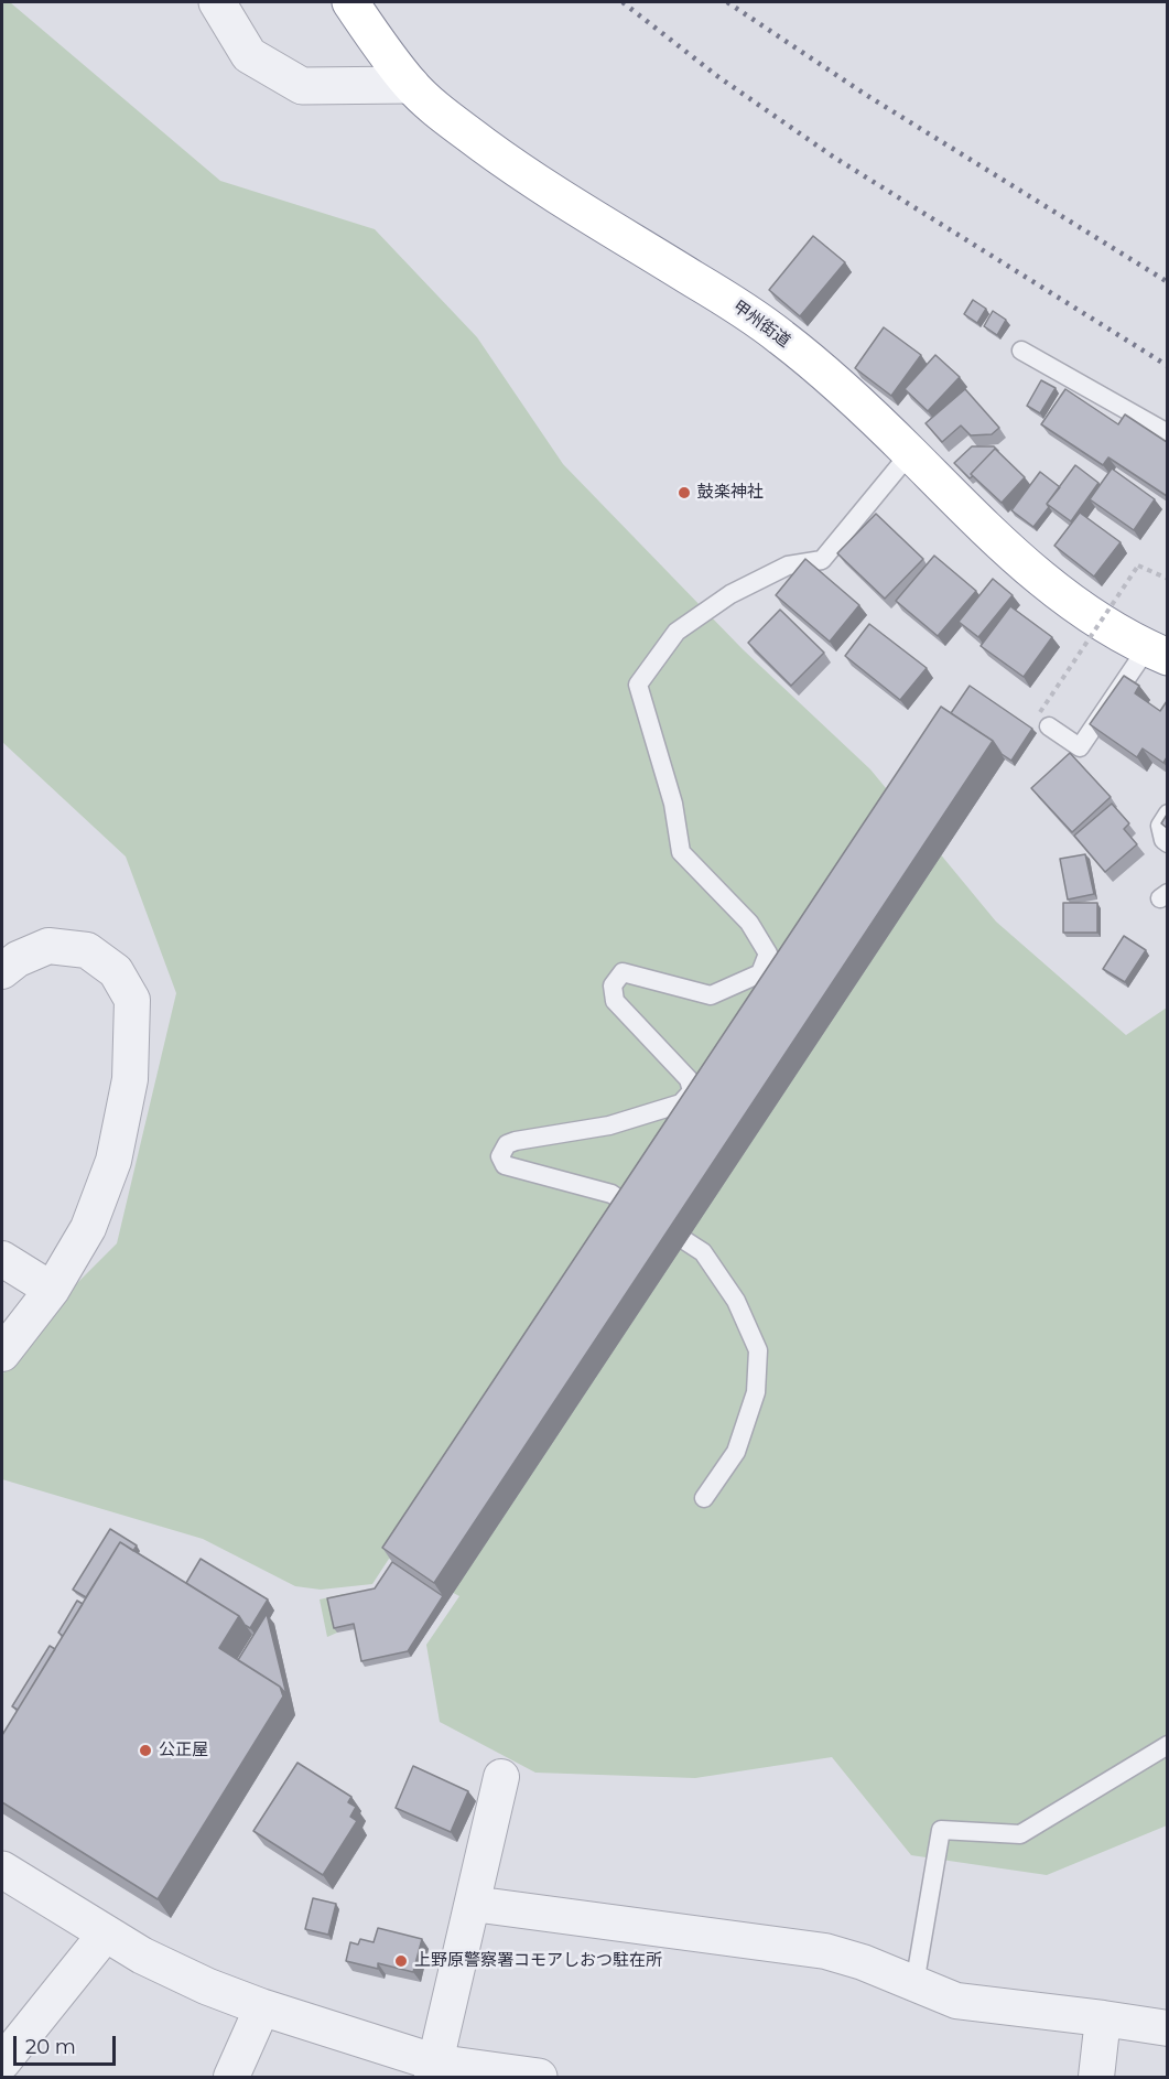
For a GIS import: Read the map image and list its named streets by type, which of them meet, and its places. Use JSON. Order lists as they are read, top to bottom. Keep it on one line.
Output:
{"streets":{"highway":["甲州街道"]},"places":["鼓楽神社","公正屋","上野原警察署コモアしおつ駐在所"],"scale_bar":"20 m"}
